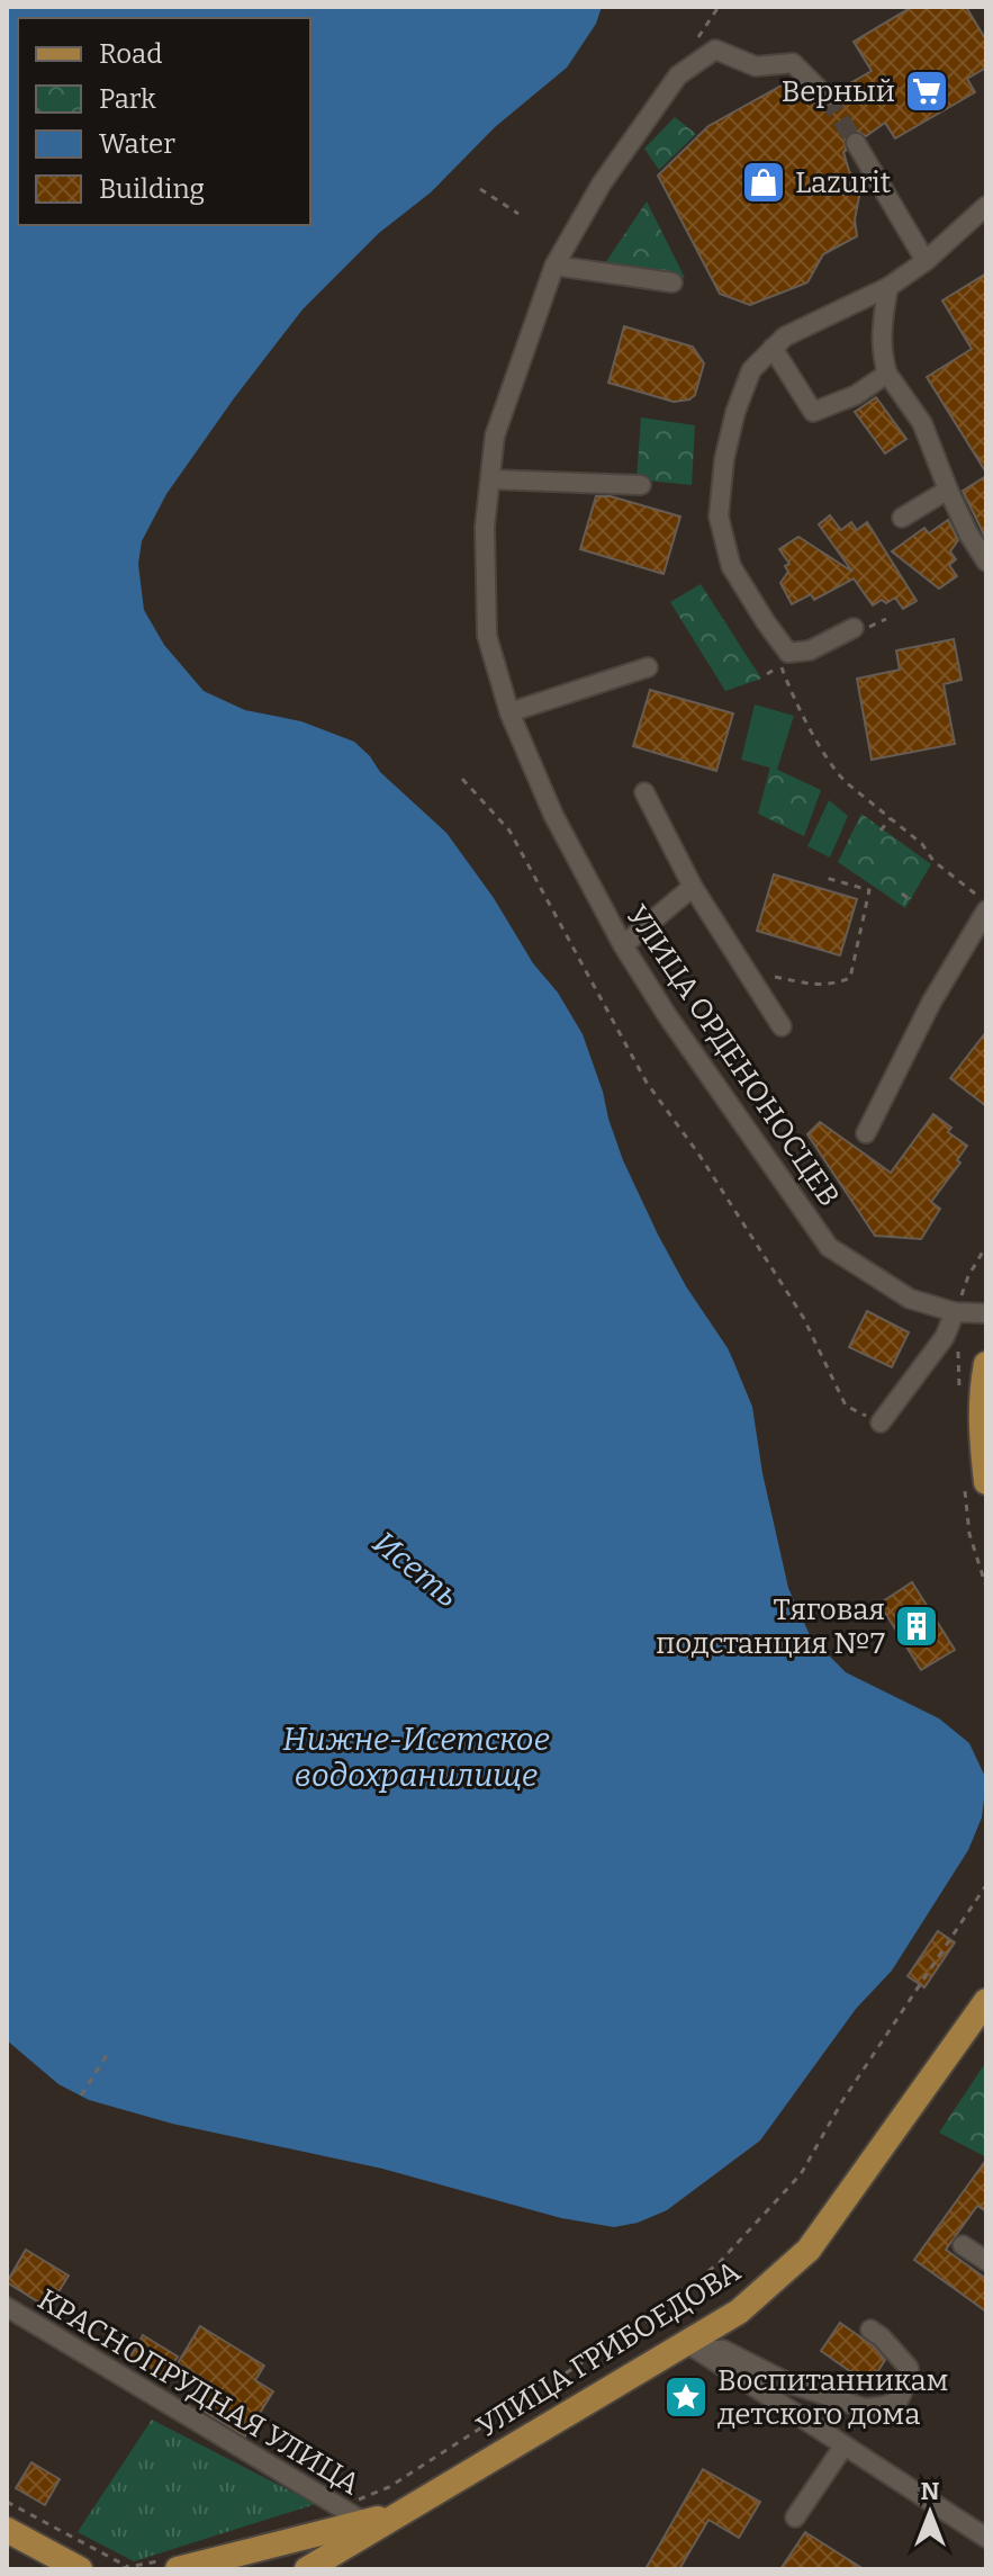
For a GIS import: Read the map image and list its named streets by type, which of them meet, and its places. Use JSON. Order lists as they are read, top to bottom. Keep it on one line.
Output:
{"streets":{"main road":["УЛИЦА ГРИБОЕДОВА"],"street":["УЛИЦА ОРДЕНОНОСЦЕВ","КРАСНОПРУДНАЯ УЛИЦА"]},"crossings":[["УЛИЦА ГРИБОЕДОВА","КРАСНОПРУДНАЯ УЛИЦА"]],"water":["Исеть","Нижне-Исетское водохранилище"],"places":{"supermarket":["Верный"],"shop":["Lazurit"],"building":["Тяговая подстанция №7"],"place":["Воспитанникам детского дома"]},"legend":["Road","Park","Water","Building"],"north":"top"}
